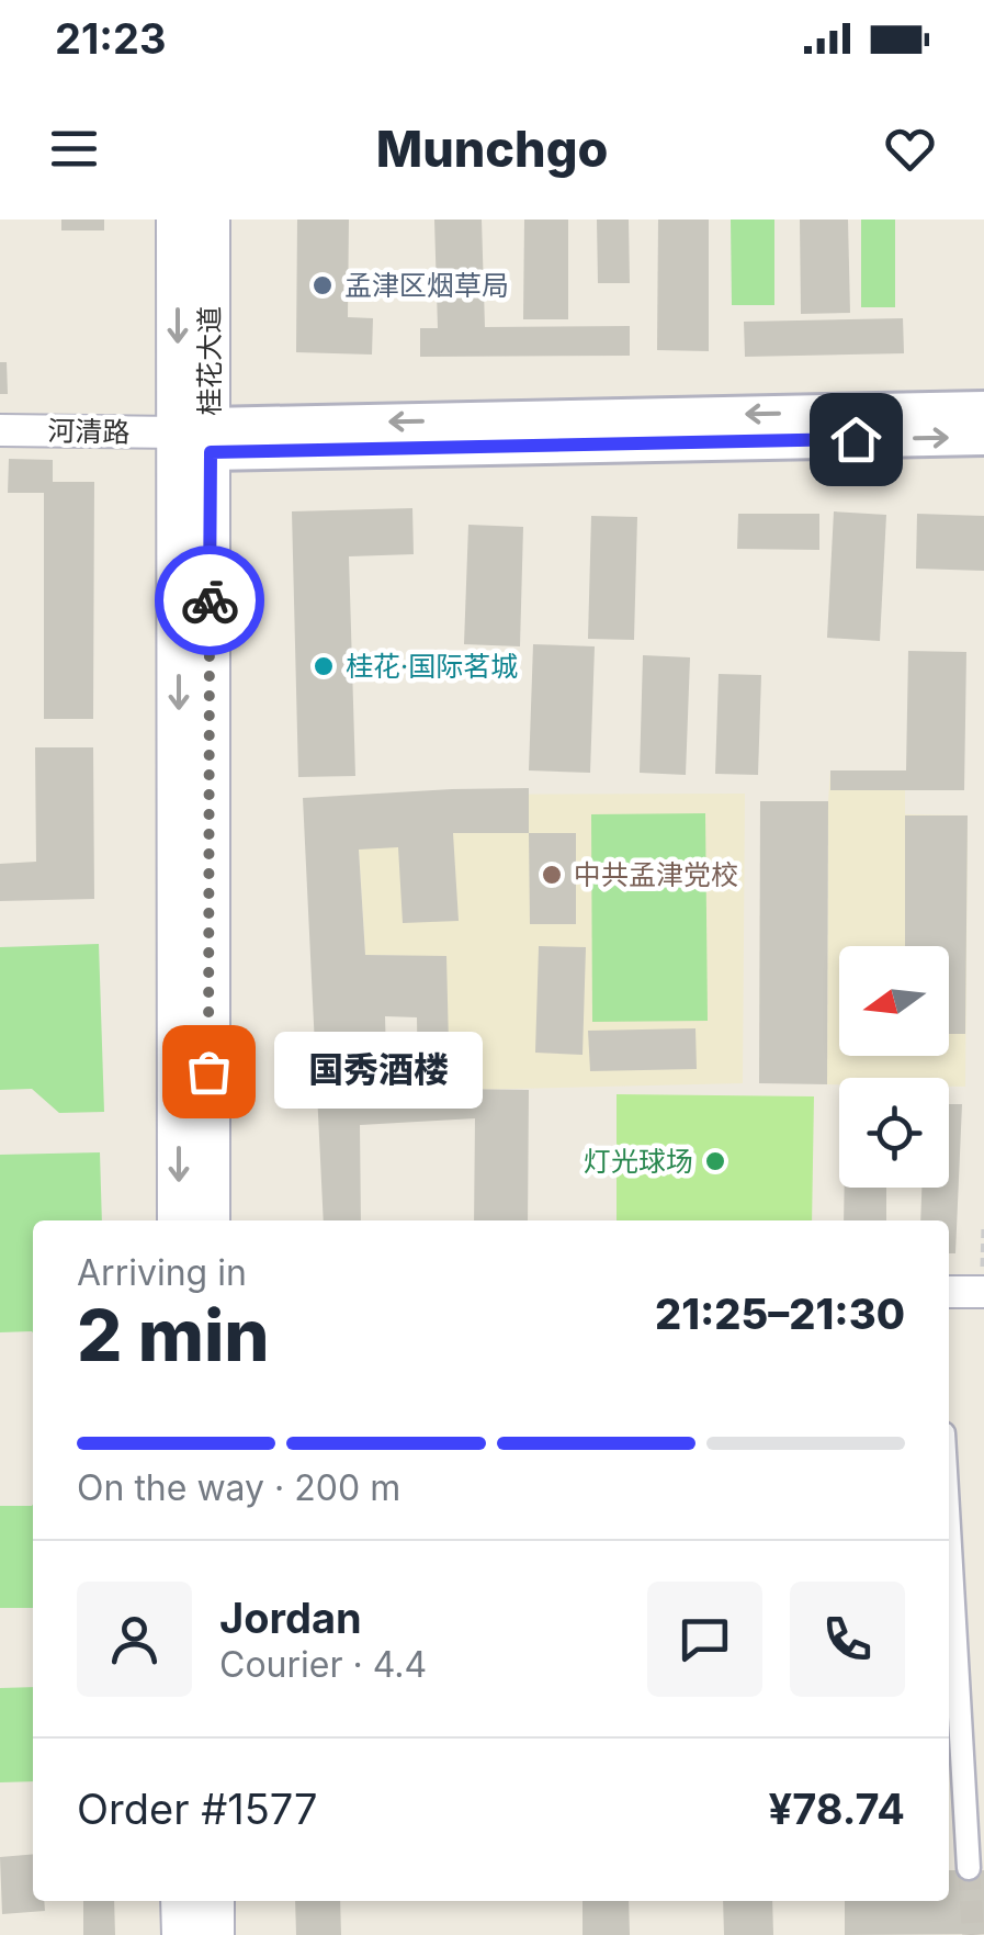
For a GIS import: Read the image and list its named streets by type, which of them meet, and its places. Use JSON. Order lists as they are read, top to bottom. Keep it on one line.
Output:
{"streets":{"main road":["桂花大道"],"street":["河清路"]},"crossings":[["桂花大道","河清路"]],"places":["孟津区烟草局","桂花·国际茗城","中共孟津党校","国秀酒楼","灯光球场"],"north":"left","page":{"status":"21:23","header":"Munchgo","bubble":"国秀酒楼","heading":["2 min","Arriving in","21:25–21:30"],"panel":["Jordan","Courier · 4.4","Order #1577","¥78.74"],"bar":"On the way · 200 m"}}
